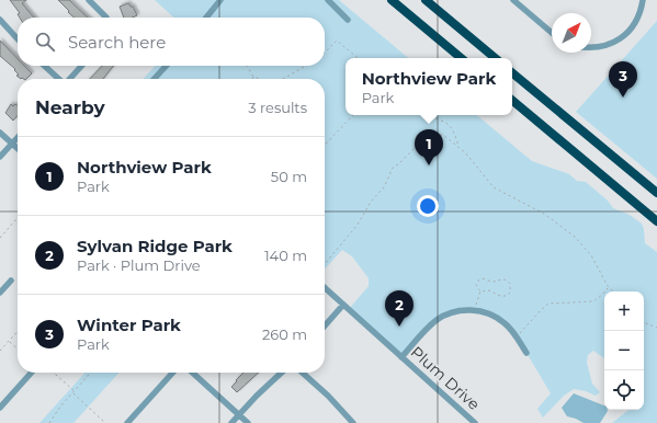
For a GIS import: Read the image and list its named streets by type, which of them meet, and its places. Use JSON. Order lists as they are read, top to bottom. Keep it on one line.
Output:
{"streets":{"street":["Plum Drive"]},"north":"top right","page":{"search":"Search here","popup":["Northview Park","Park"],"pins":["3","1","2"],"heading":["Nearby","3 results"],"list":[{"mark":"1","name":"Northview Park","note":"Park","value":"50 m"},{"mark":"2","name":"Sylvan Ridge Park","note":"Park · Plum Drive","value":"140 m"},{"mark":"3","name":"Winter Park","note":"Park","value":"260 m"}],"map_buttons":["+","−"]}}
